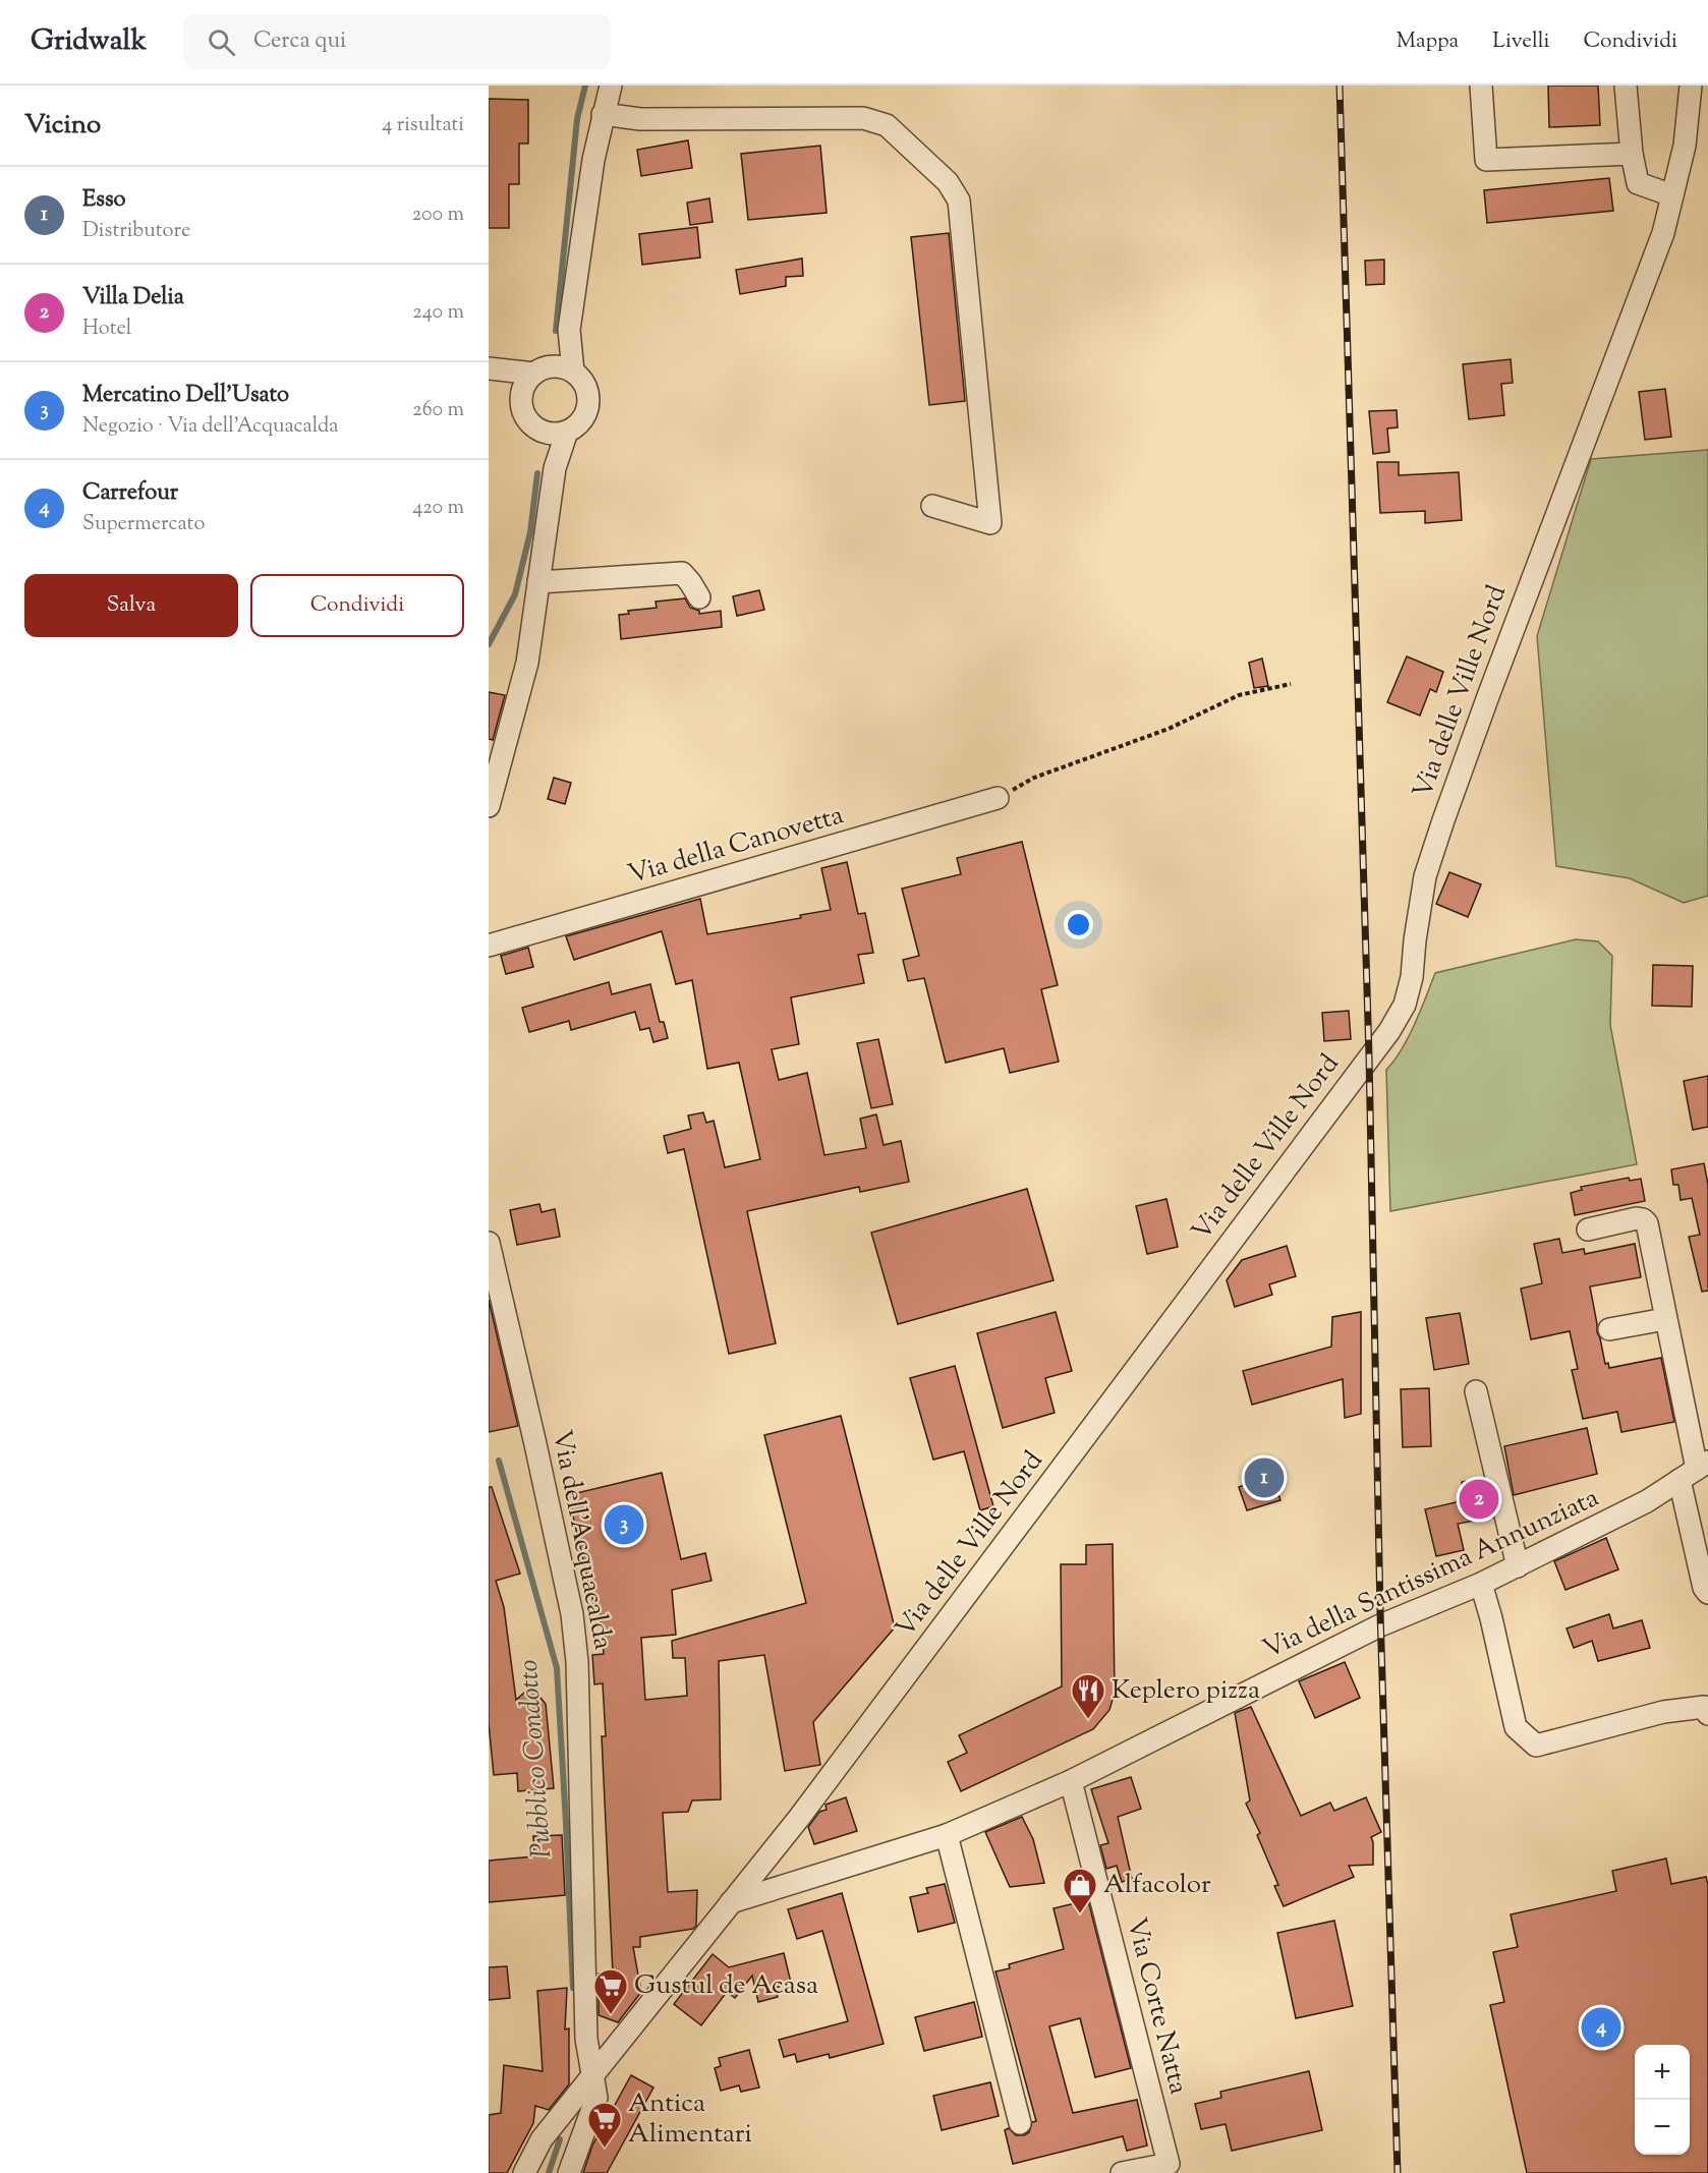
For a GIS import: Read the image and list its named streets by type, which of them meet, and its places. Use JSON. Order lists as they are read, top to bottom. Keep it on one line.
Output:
{"streets":{"street":["Via delle Ville Nord","Via della Canovetta","Via dell'Acquacalda","Via della Santissima Annunziata","Via Corte Natta"]},"crossings":[["Via delle Ville Nord","Via dell'Acquacalda"],["Via delle Ville Nord","Via della Santissima Annunziata"],["Via della Santissima Annunziata","Via Corte Natta"]],"water":["Pubblico Condotto"],"places":{"restaurant":["Keplero pizza"],"shop":["Alfacolor"],"supermarket":["Gustul de Acasa","Antica Alimentari"]},"page":{"header":"Gridwalk","search":"Cerca qui","nav":["Mappa","Livelli","Condividi"],"heading":["Vicino","4 risultati"],"list":[{"mark":"1","name":"Esso","note":"Distributore","value":"200 m"},{"mark":"2","name":"Villa Delia","note":"Hotel","value":"240 m"},{"mark":"3","name":"Mercatino Dell'Usato","note":"Negozio · Via dell'Acquacalda","value":"260 m"},{"mark":"4","name":"Carrefour","note":"Supermercato","value":"420 m"}],"buttons":["Salva","Condividi"],"pins":["1","2","3","4"],"map_buttons":["+","−"]}}
